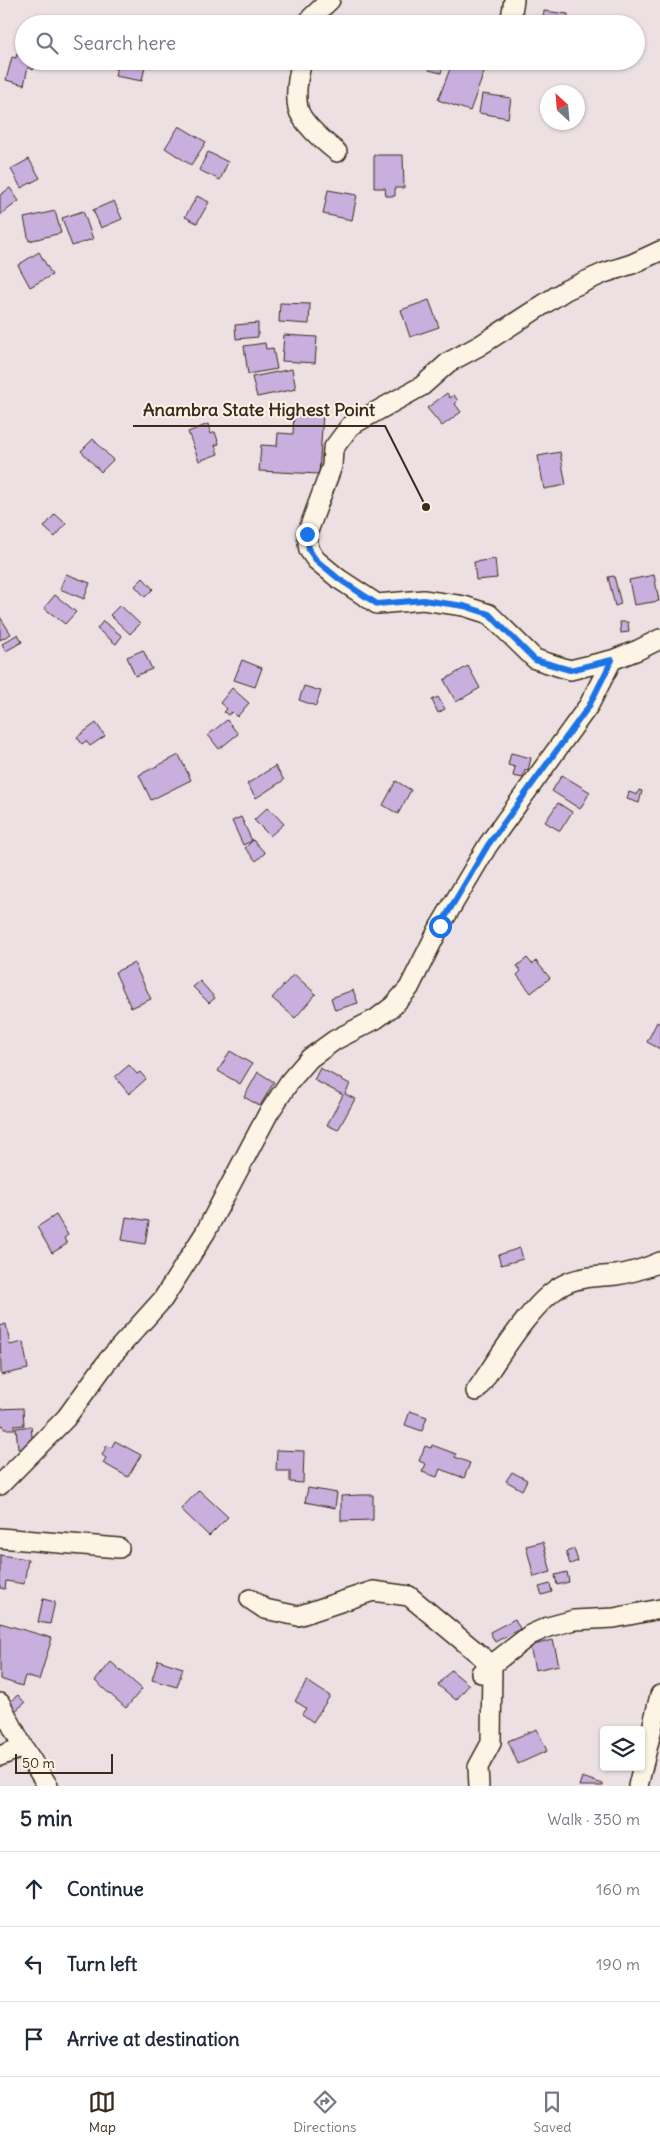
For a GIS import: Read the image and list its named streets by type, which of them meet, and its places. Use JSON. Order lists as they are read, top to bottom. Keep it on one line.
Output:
{"places":["Anambra State Highest Point"],"scale_bar":"50 m","north":"top left","page":{"search":"Search here","scale":"50 m","heading":["5 min","Walk · 350 m"],"list":[["Continue","160 m"],["Turn left","190 m"],"Arrive at destination"],"nav":["Map","Directions","Saved"]}}
